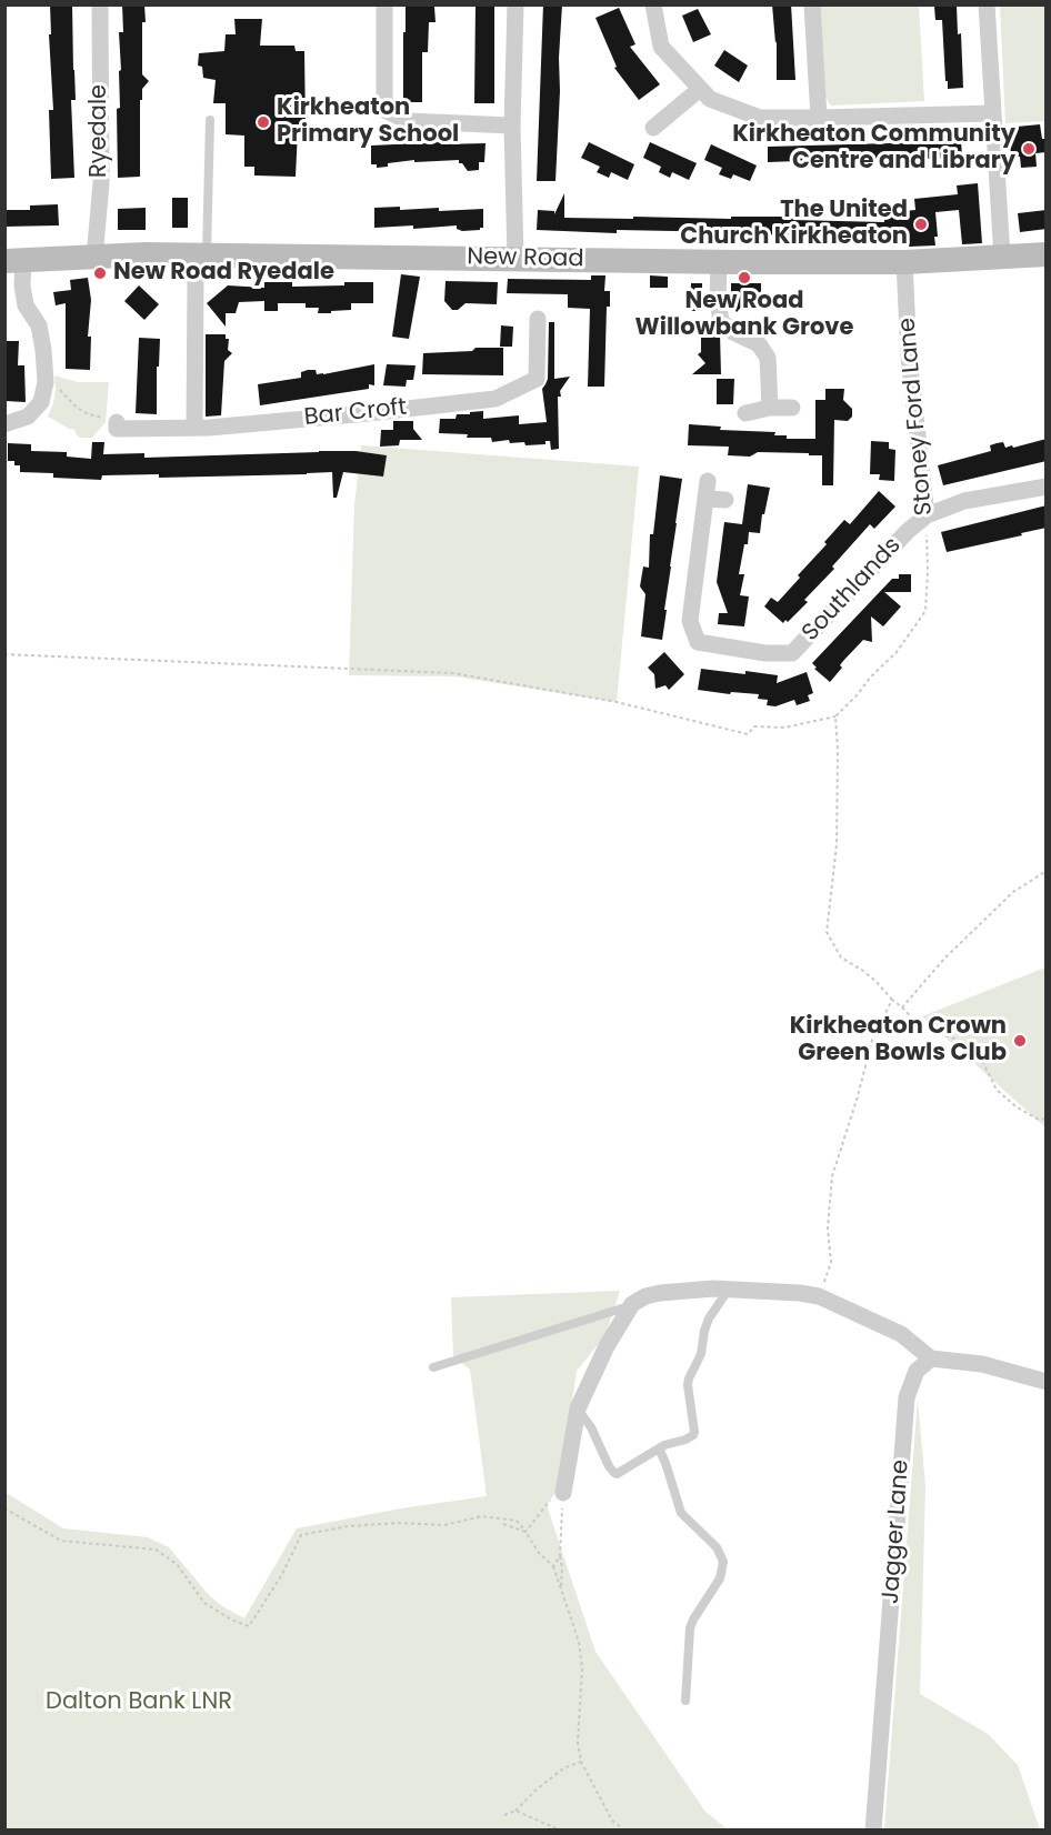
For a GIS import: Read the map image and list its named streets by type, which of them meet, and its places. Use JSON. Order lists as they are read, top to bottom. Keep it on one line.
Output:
{"streets":{"street":["Ryedale","New Road","Bar Croft","Stoney Ford Lane","Southlands","Jagger Lane"]},"crossings":[["Ryedale","New Road"],["New Road","Stoney Ford Lane"],["Stoney Ford Lane","Southlands"]],"parks":["Dalton Bank LNR"],"places":["Kirkheaton Primary School","Kirkheaton Community Centre and Library","The United Church Kirkheaton","New Road Ryedale","New Road Willowbank Grove","Kirkheaton Crown Green Bowls Club"]}
